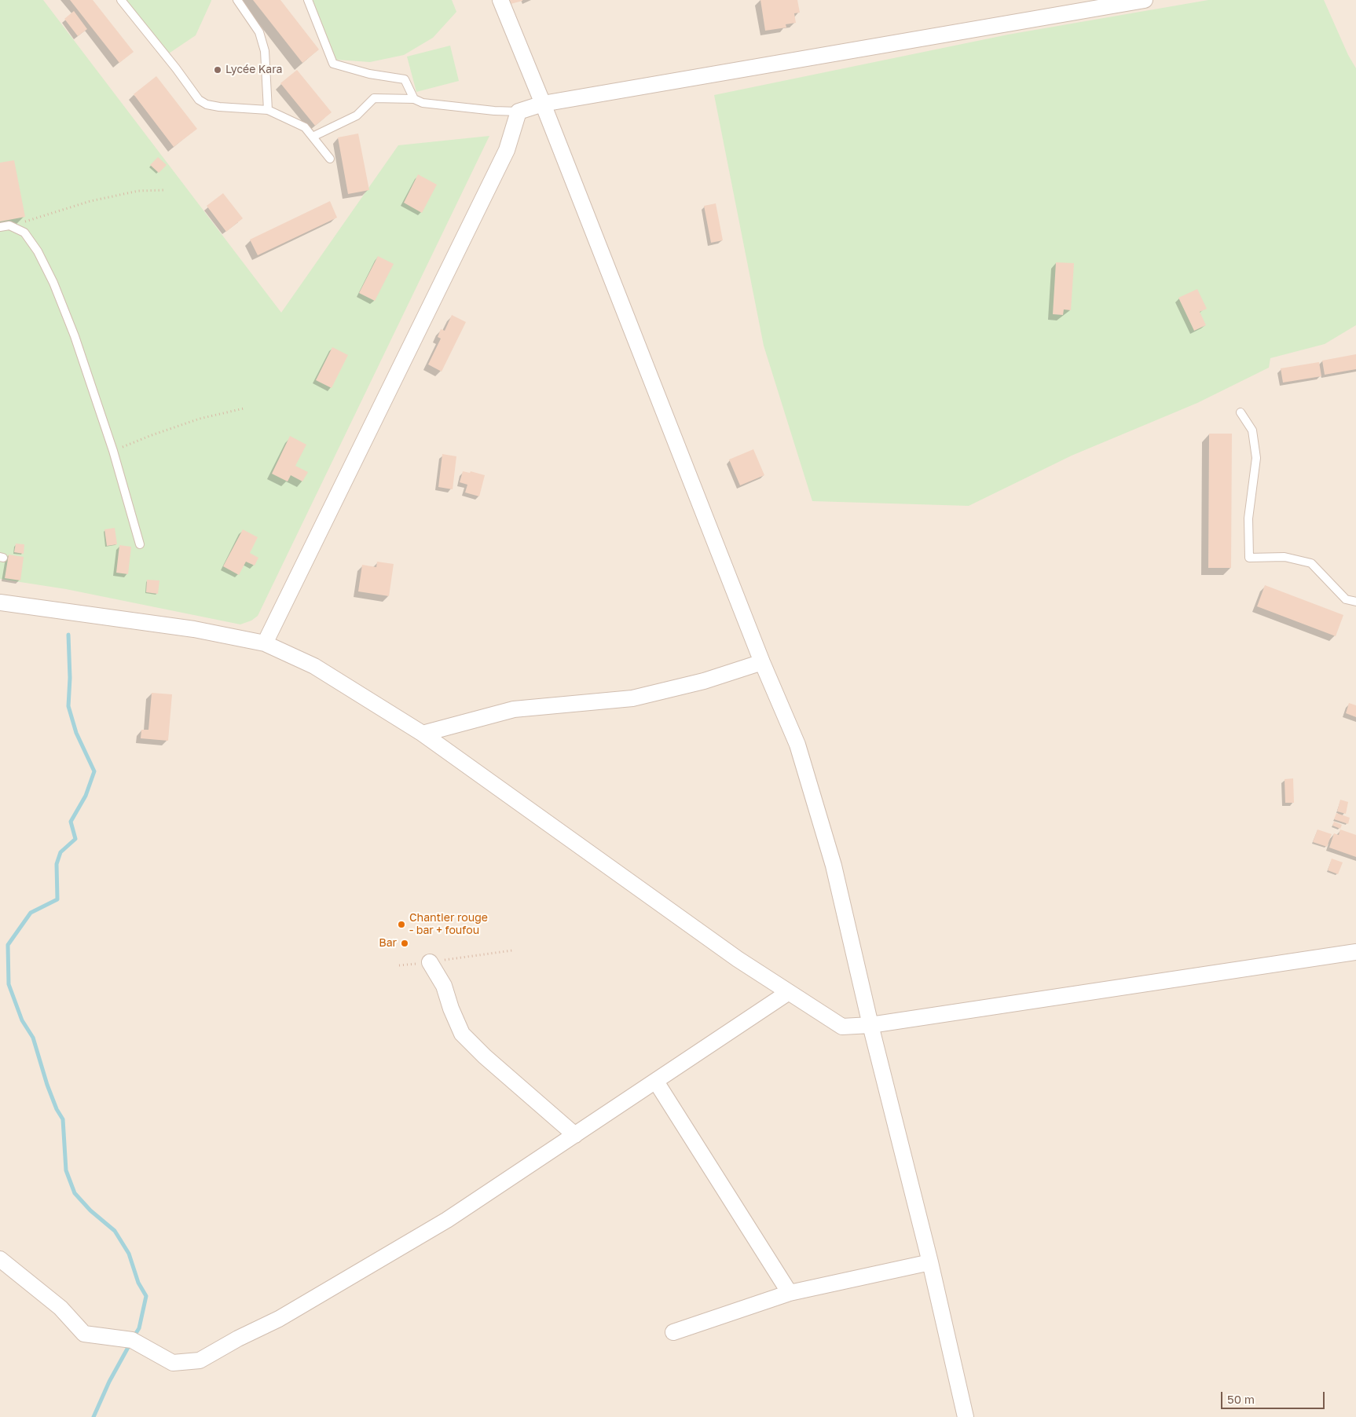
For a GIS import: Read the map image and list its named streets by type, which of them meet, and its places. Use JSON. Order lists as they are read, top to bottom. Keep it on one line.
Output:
{"places":["Lycée Kara","Chantier rouge - bar + foufou","Bar"],"scale_bar":"50 m"}
